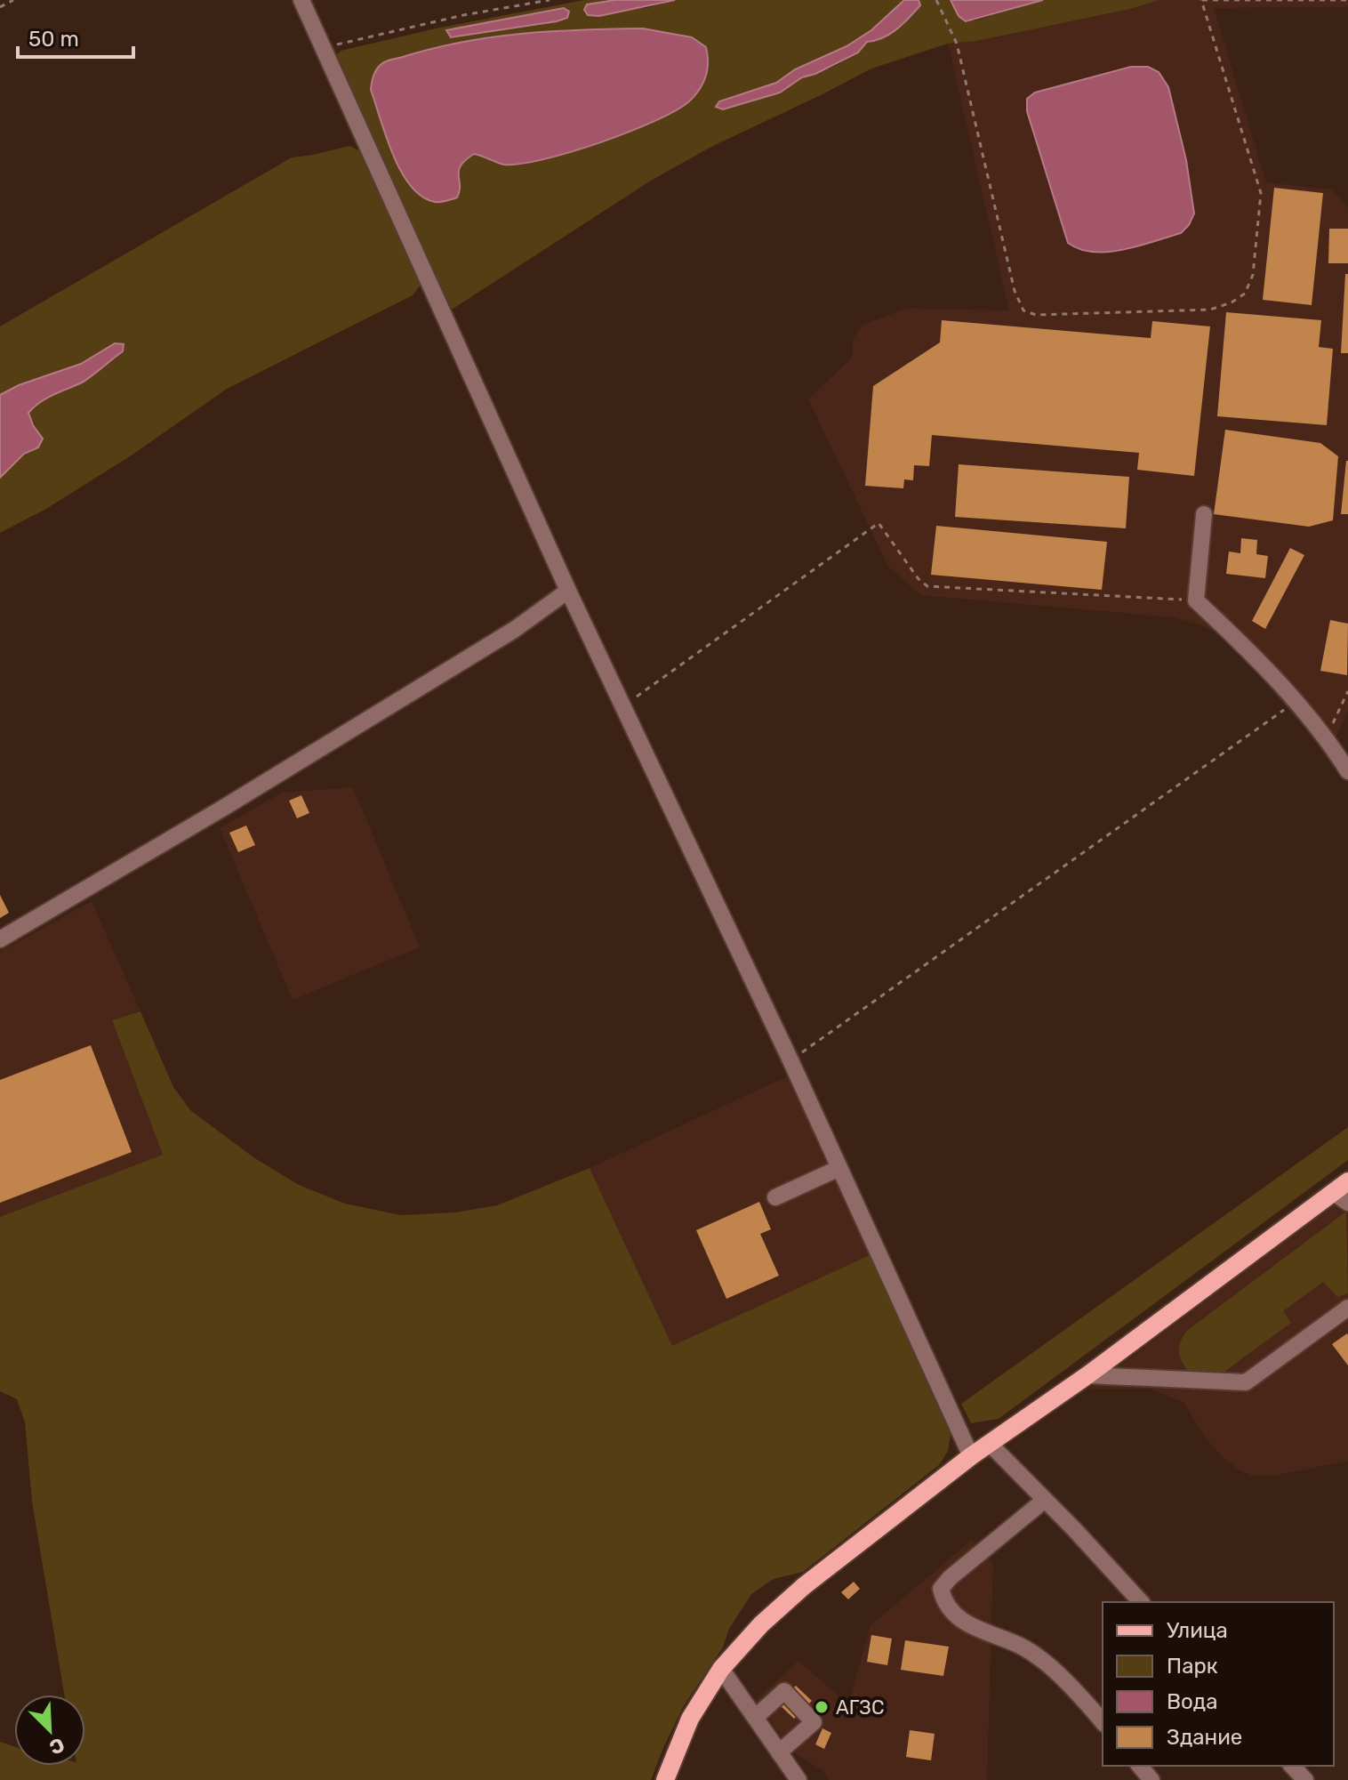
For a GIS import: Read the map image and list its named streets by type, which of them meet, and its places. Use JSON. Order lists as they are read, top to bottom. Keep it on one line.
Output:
{"places":["АГЗС"],"legend":["Улица","Парк","Вода","Здание"],"scale_bar":"50 m","north":"bottom right"}
